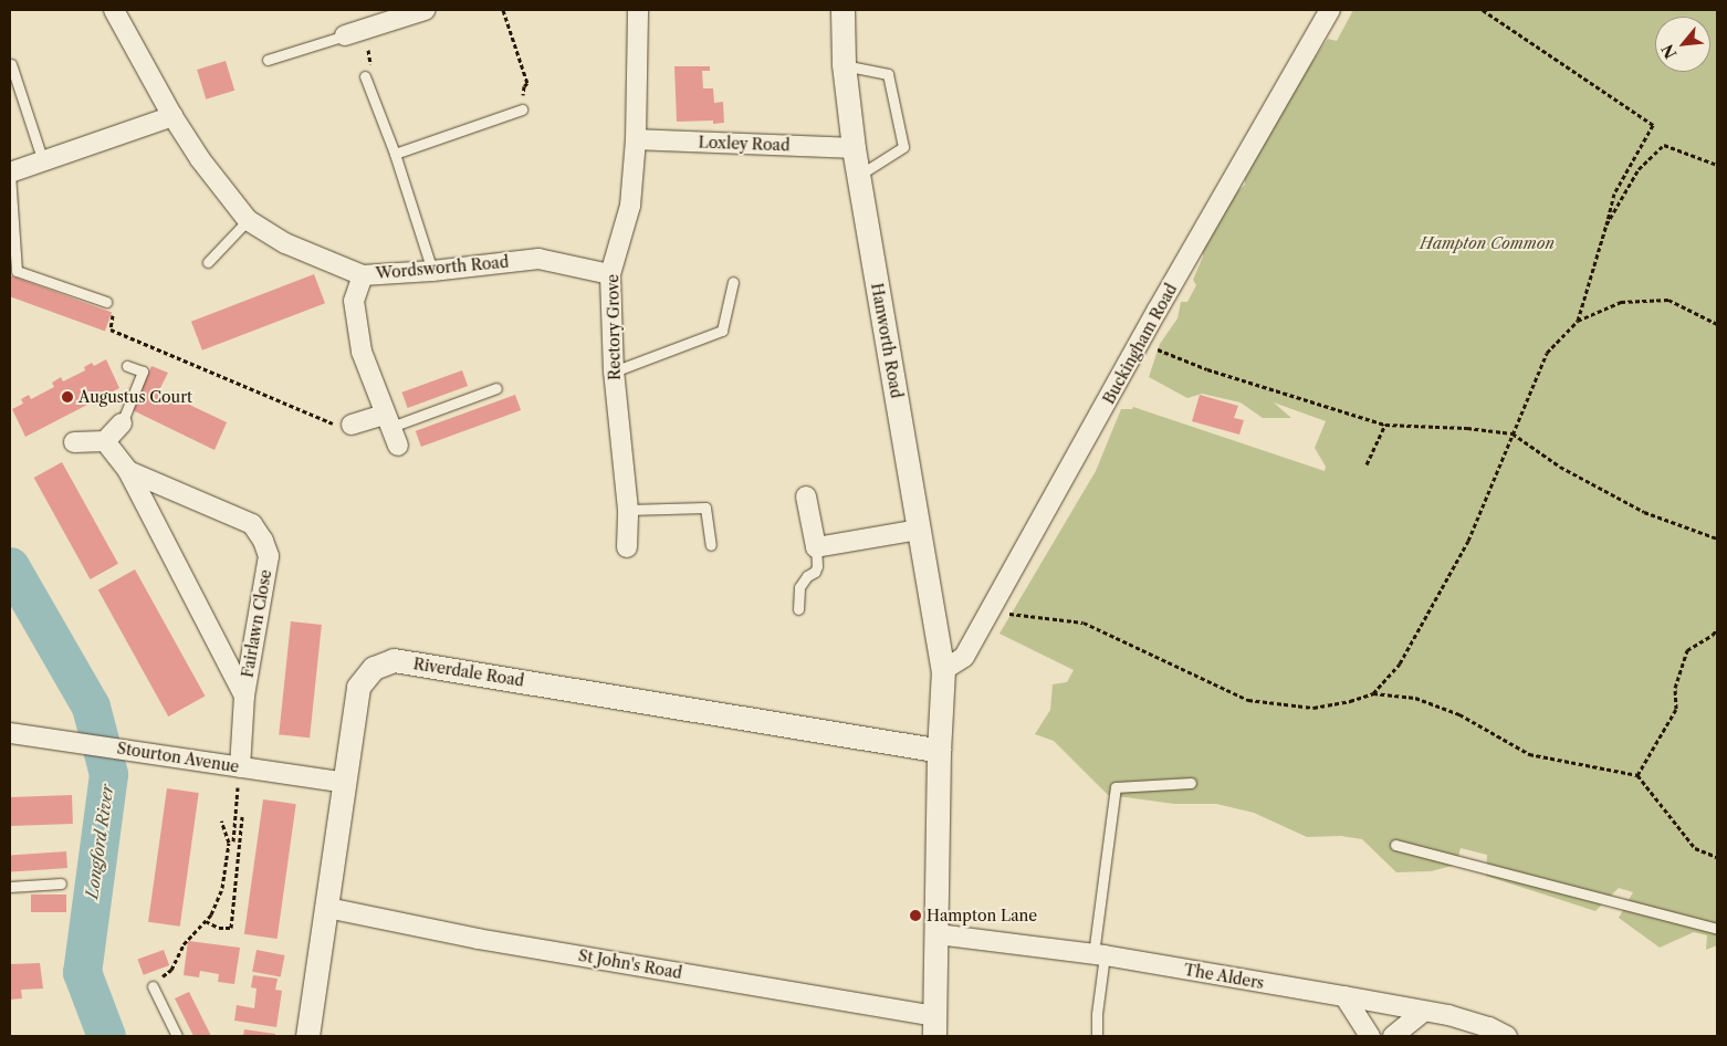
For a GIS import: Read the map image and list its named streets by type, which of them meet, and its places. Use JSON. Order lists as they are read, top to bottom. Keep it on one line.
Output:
{"streets":{"street":["Loxley Road","Wordsworth Road","Rectory Grove","Hanworth Road","Buckingham Road","Fairlawn Close","Riverdale Road","Stourton Avenue","St John's Road","The Alders"]},"crossings":[["Loxley Road","Rectory Grove"],["Loxley Road","Hanworth Road"],["Wordsworth Road","Rectory Grove"],["Hanworth Road","Buckingham Road"],["Fairlawn Close","Stourton Avenue"],["Riverdale Road","Stourton Avenue"],["Riverdale Road","St John's Road"]],"water":["Longford River"],"parks":["Hampton Common"],"places":["Augustus Court","Hampton Lane"],"north":"bottom left"}
